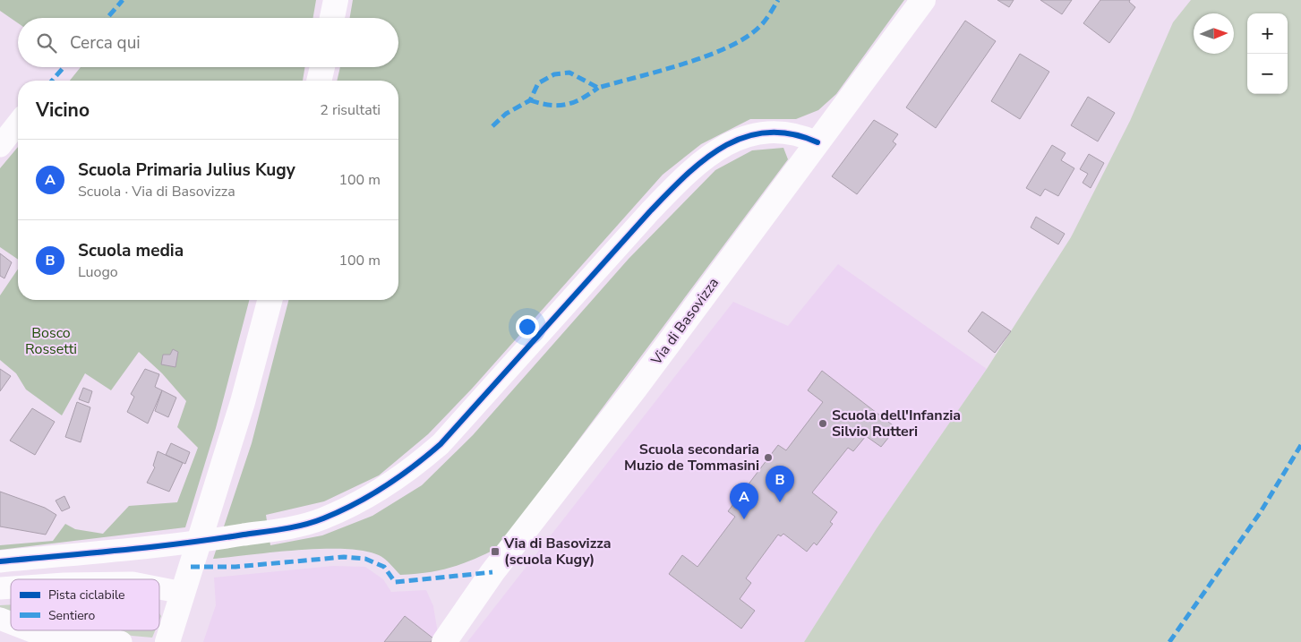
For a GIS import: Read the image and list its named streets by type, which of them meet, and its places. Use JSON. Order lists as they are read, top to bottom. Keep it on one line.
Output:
{"streets":{"main road":["Via di Basovizza"]},"parks":["Bosco Rossetti"],"places":{"other":["Scuola dell'Infanzia Silvio Rutteri","Scuola secondaria Muzio de Tommasini"],"transit":["Via di Basovizza (scuola Kugy)"]},"legend":["Pista ciclabile","Sentiero"],"north":"right","page":{"map_buttons":["+","−"],"search":"Cerca qui","heading":["Vicino","2 risultati"],"list":[{"mark":"A","name":"Scuola Primaria Julius Kugy","note":"Scuola · Via di Basovizza","value":"100 m"},{"mark":"B","name":"Scuola media","note":"Luogo","value":"100 m"}],"pins":["B","A"]}}
